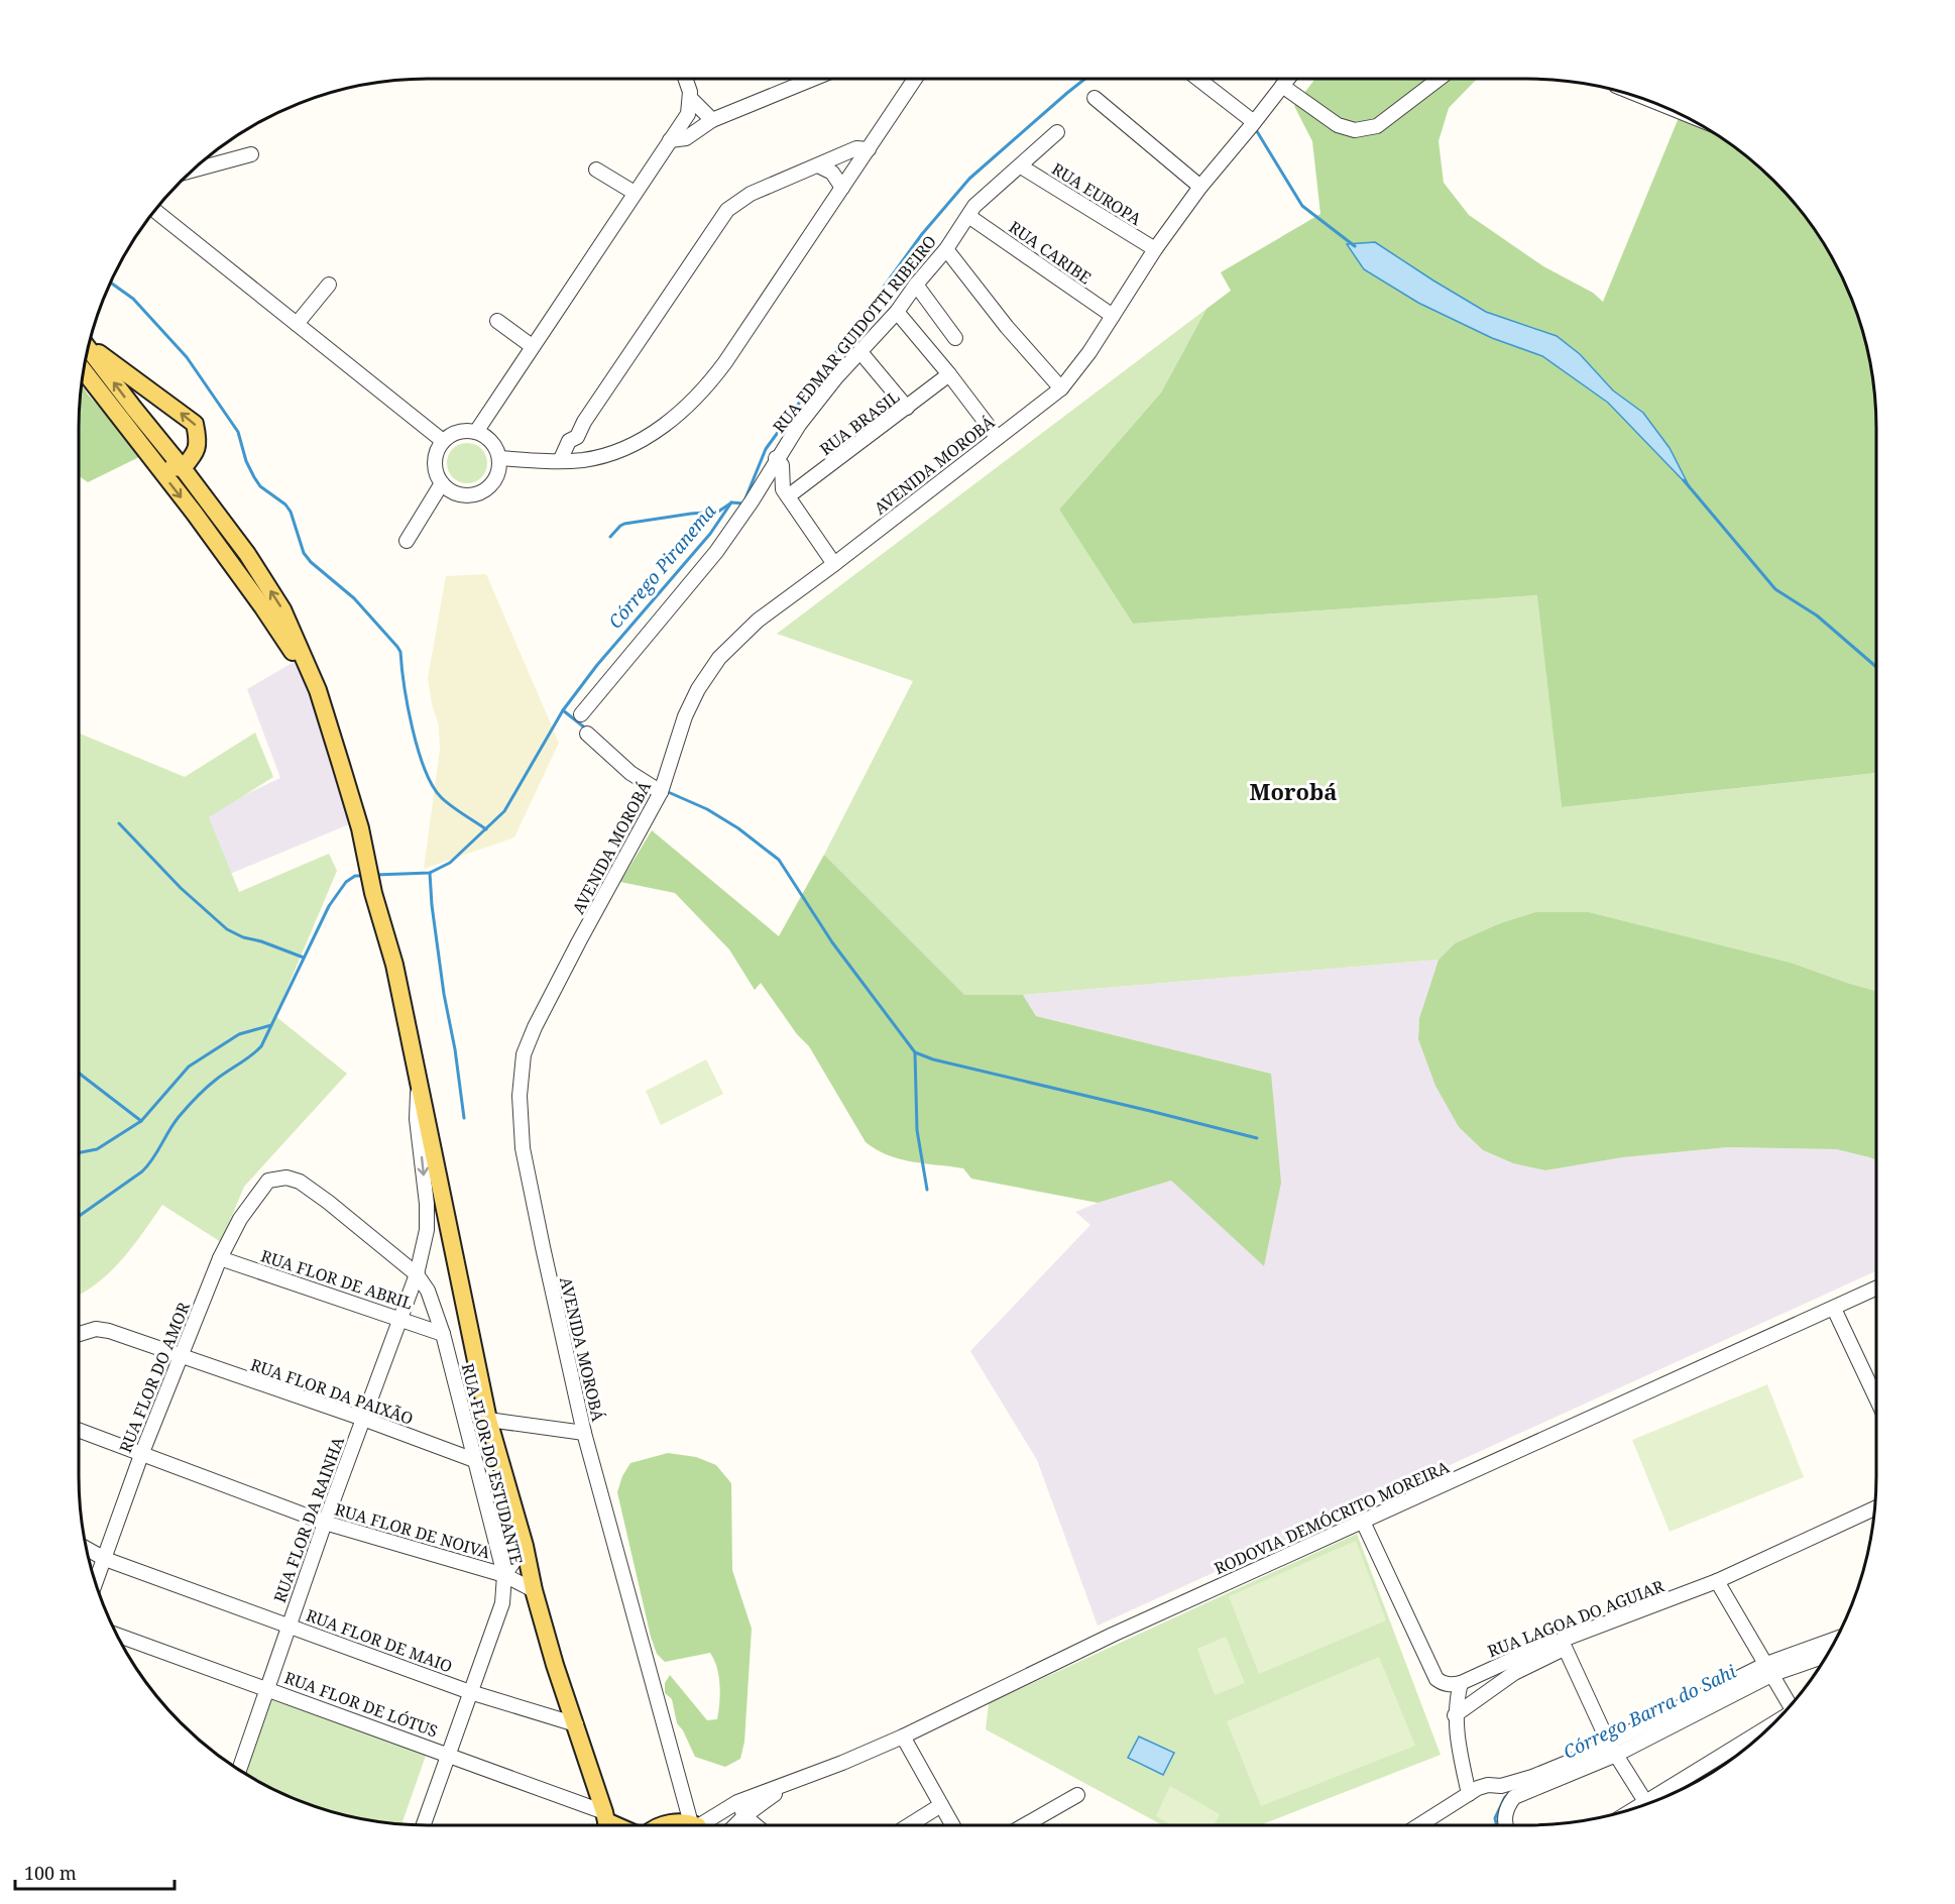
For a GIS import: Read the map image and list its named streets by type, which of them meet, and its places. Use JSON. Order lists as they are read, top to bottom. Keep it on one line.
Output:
{"streets":{"street":["RUA EUROPA","RUA CARIBE","RUA EDMAR GUIDOTTI RIBEIRO","RUA BRASIL","AVENIDA MOROBÁ","RUA FLOR DE ABRIL","RUA FLOR DO AMOR","RUA FLOR DA PAIXÃO","RUA FLOR DO ESTUDANTE","RODOVIA DEMÓCRITO MOREIRA","RUA FLOR DA RAINHA","RUA FLOR DE NOIVA","RUA LAGOA DO AGUIAR","RUA FLOR DE MAIO","RUA FLOR DE LÓTUS"]},"crossings":[["RUA EUROPA","RUA EDMAR GUIDOTTI RIBEIRO"],["RUA EUROPA","AVENIDA MOROBÁ"],["RUA CARIBE","RUA EDMAR GUIDOTTI RIBEIRO"],["RUA CARIBE","AVENIDA MOROBÁ"],["RUA FLOR DE ABRIL","RUA FLOR DO AMOR"],["RUA FLOR DE ABRIL","RUA FLOR DO ESTUDANTE"],["RUA FLOR DE ABRIL","RUA FLOR DA RAINHA"],["RUA FLOR DO AMOR","RUA FLOR DA PAIXÃO"],["RUA FLOR DO AMOR","RUA FLOR DO ESTUDANTE"],["RUA FLOR DO AMOR","RUA FLOR DE NOIVA"],["RUA FLOR DO AMOR","RUA FLOR DE MAIO"],["RUA FLOR DA PAIXÃO","RUA FLOR DO ESTUDANTE"],["RUA FLOR DA PAIXÃO","RUA FLOR DA RAINHA"],["RUA FLOR DO ESTUDANTE","RUA FLOR DA RAINHA"],["RUA FLOR DO ESTUDANTE","RUA FLOR DE NOIVA"],["RUA FLOR DO ESTUDANTE","RUA FLOR DE MAIO"],["RUA FLOR DO ESTUDANTE","RUA FLOR DE LÓTUS"],["RUA FLOR DA RAINHA","RUA FLOR DE NOIVA"],["RUA FLOR DA RAINHA","RUA FLOR DE MAIO"],["RUA FLOR DA RAINHA","RUA FLOR DE LÓTUS"]],"districts":["Morobá"],"water":["Córrego Piranema","Córrego Barra do Sahi"],"scale_bar":"100 m"}
